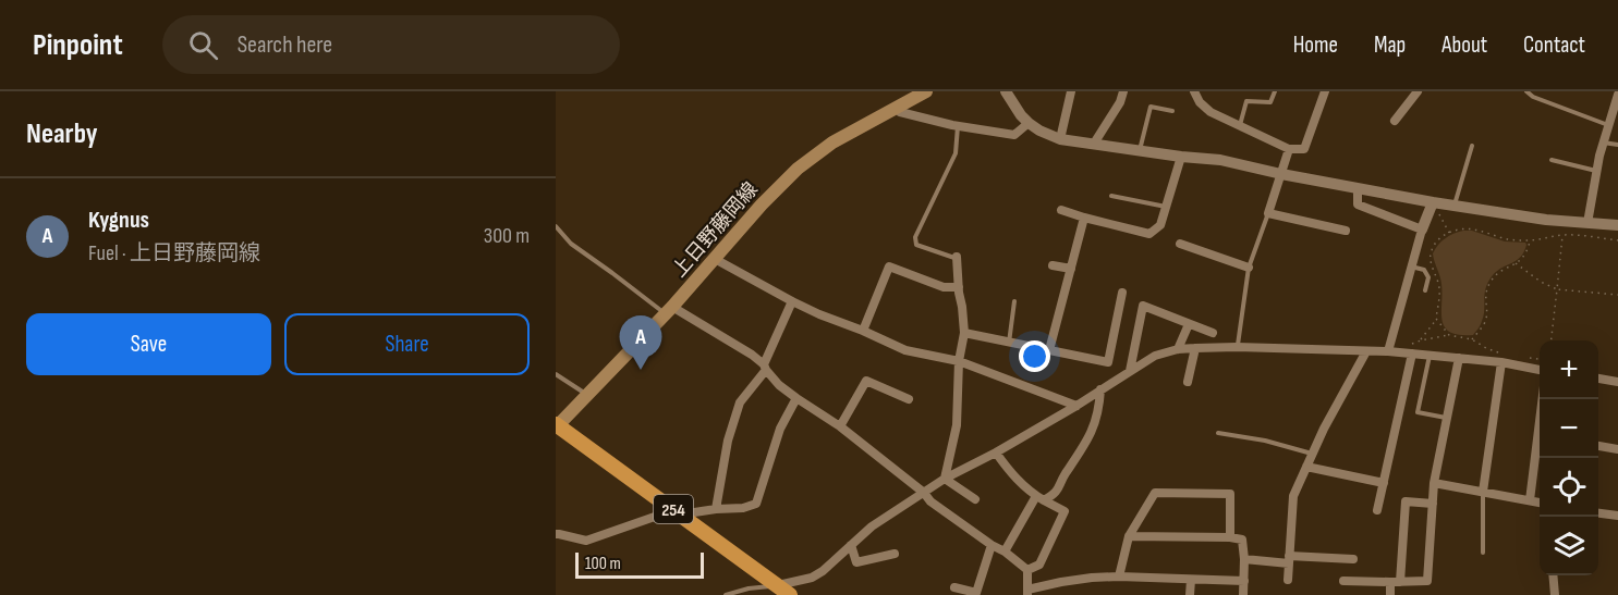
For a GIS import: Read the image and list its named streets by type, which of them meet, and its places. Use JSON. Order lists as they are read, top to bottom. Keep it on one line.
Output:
{"streets":{"highway":["254"],"main road":["上日野藤岡線"]},"crossings":[["上日野藤岡線","254"]],"scale_bar":"100 m","page":{"header":"Pinpoint","search":"Search here","nav":["Home","Map","About","Contact"],"heading":"Nearby","list":[{"mark":"A","name":"Kygnus","note":"Fuel · 上日野藤岡線","value":"300 m"}],"buttons":["Save","Share"],"pins":"A","map_buttons":["+","−"],"scale":"100 m"}}
